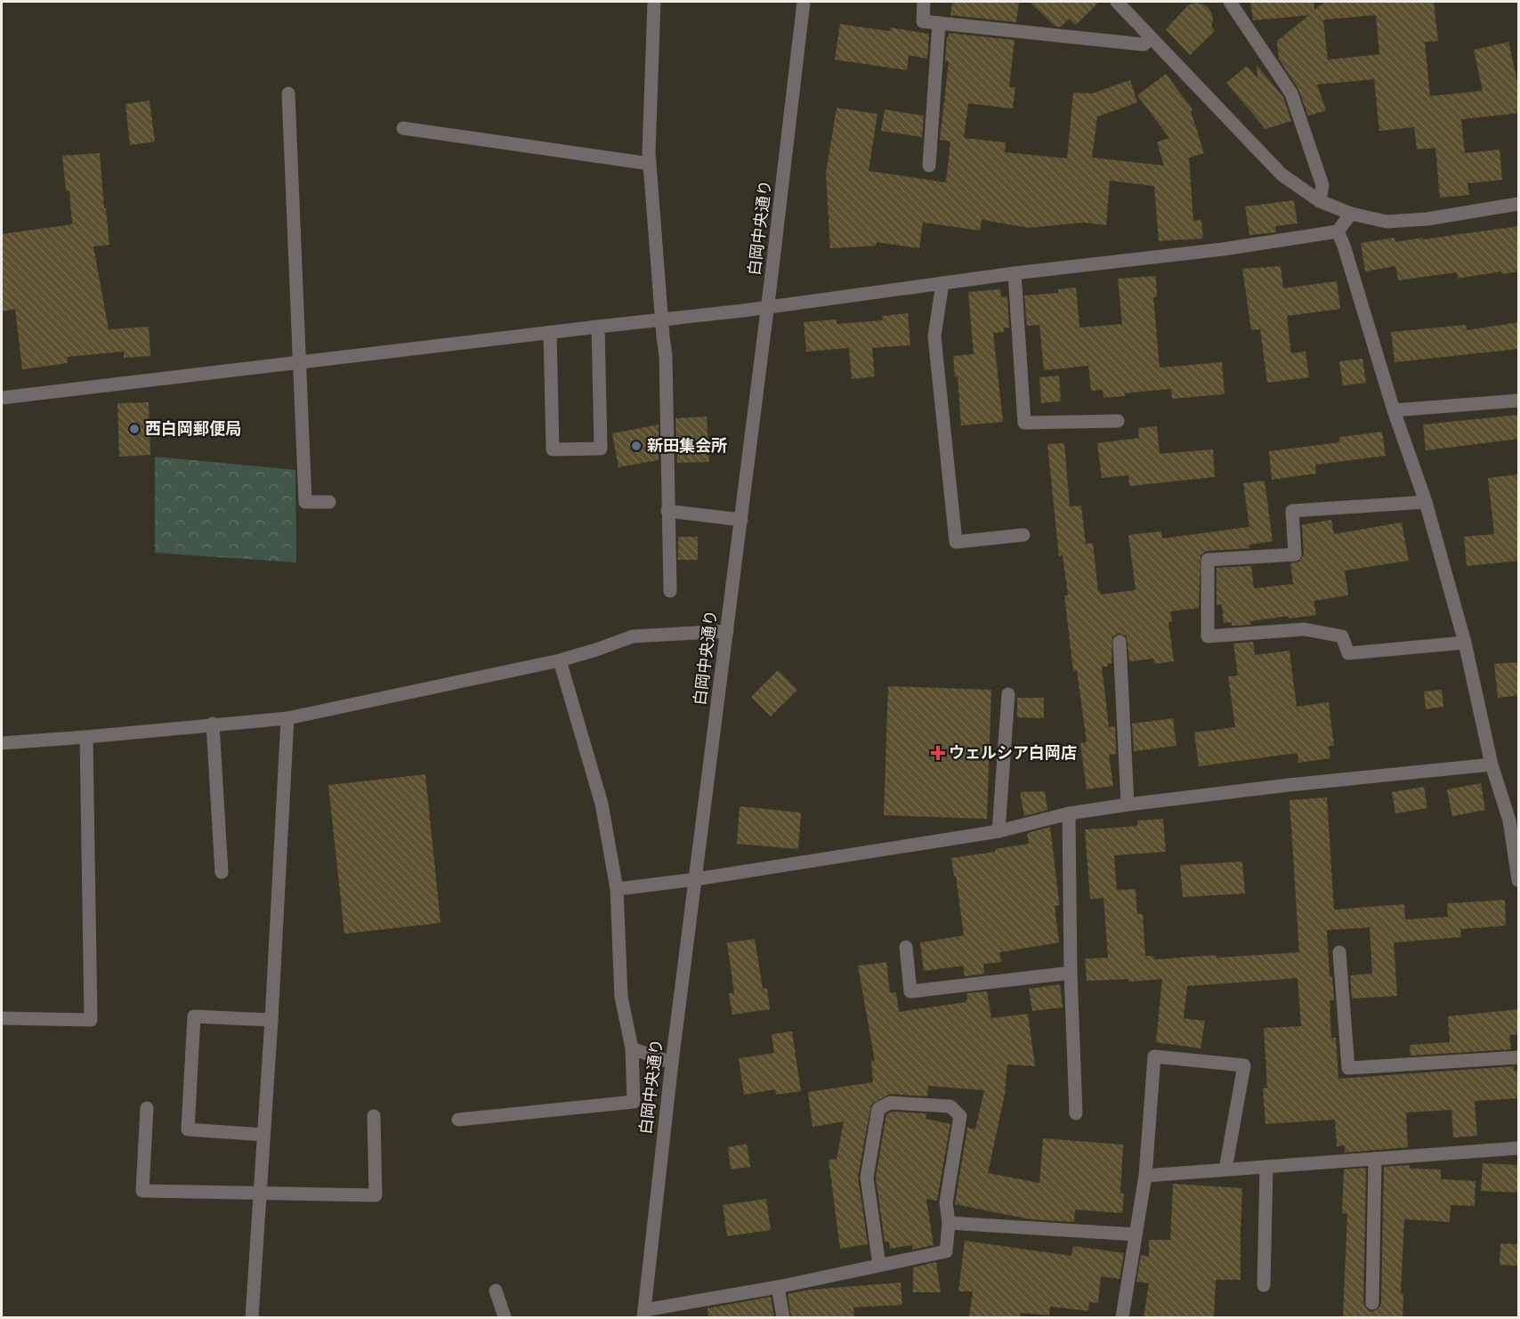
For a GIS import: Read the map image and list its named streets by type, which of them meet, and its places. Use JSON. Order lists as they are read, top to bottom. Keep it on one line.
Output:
{"streets":{"street":["白岡中央通り"]},"places":{"other":["西白岡郵便局","新田集会所"],"health":["ウェルシア白岡店"]}}
